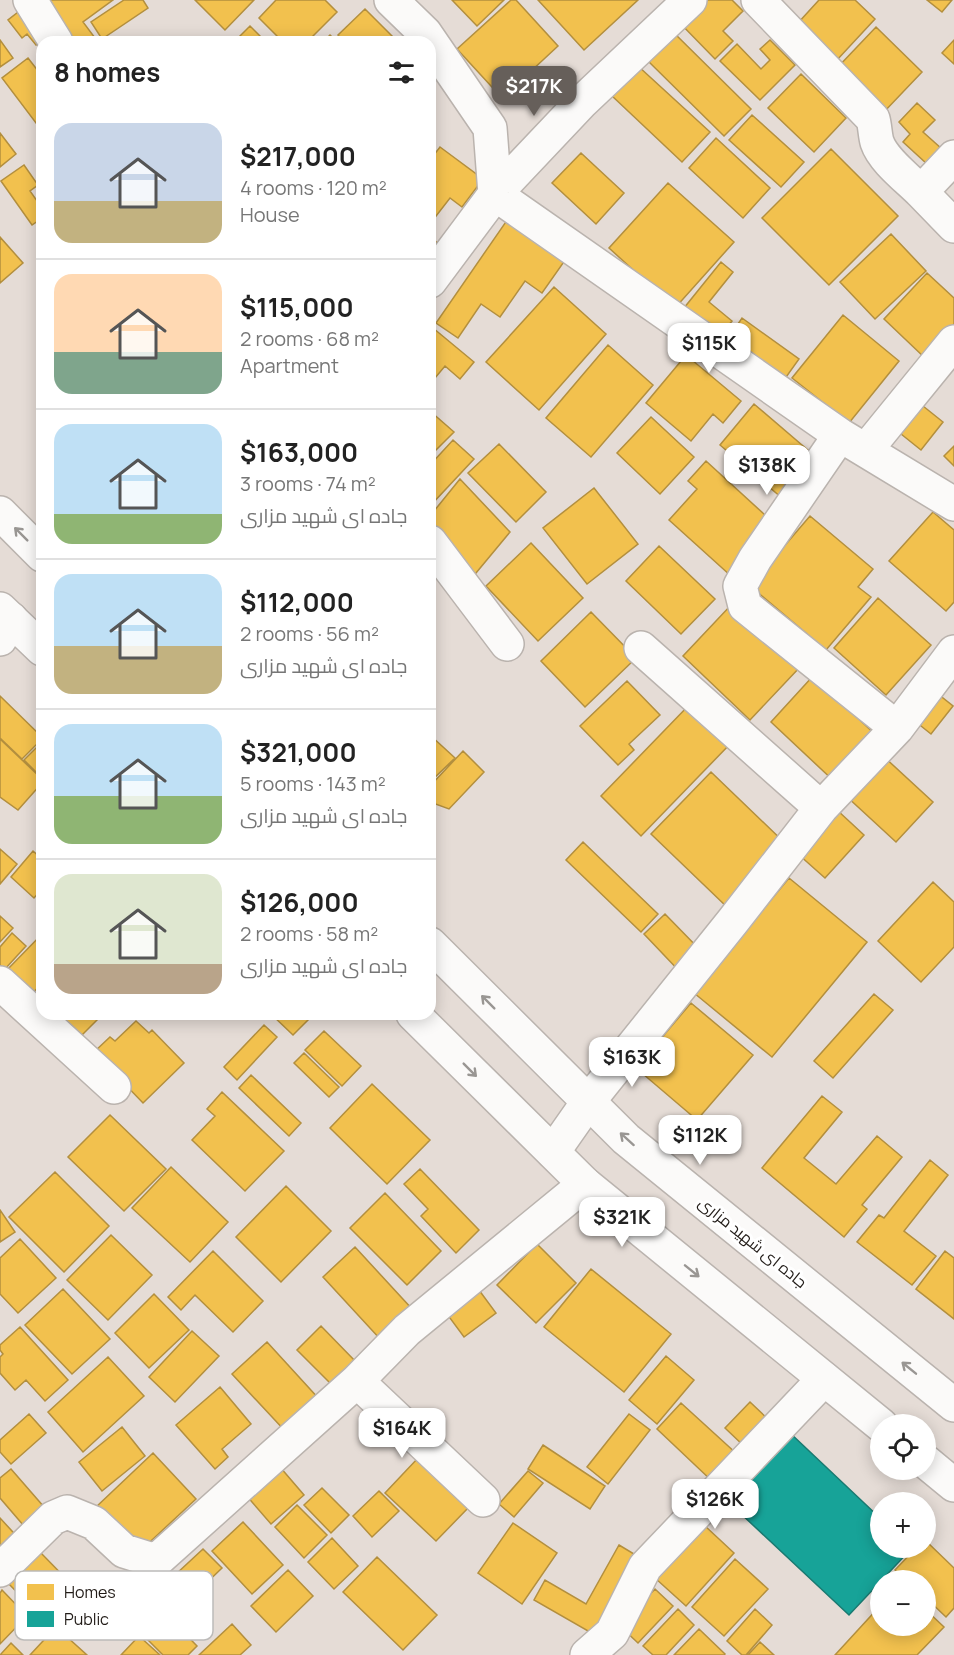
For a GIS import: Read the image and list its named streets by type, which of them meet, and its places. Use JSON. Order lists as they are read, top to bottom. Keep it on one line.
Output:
{"streets":{"street":["جاده ای شهید مزاری"]},"legend":["Homes","Public"],"page":{"heading":"8 homes","price":["$217K","$115K","$138K","$163K","$112K","$321K","$164K","$126K"],"list":[{"name":"$217,000","note":"4 rooms · 120 m² · House"},{"name":"$115,000","note":"2 rooms · 68 m² · Apartment"},{"name":"$163,000","note":"3 rooms · 74 m² · جاده ای شهید مزاری"},{"name":"$112,000","note":"2 rooms · 56 m² · جاده ای شهید مزاری"},{"name":"$321,000","note":"5 rooms · 143 m² · جاده ای شهید مزاری"},{"name":"$126,000","note":"2 rooms · 58 m² · جاده ای شهید مزاری"}],"map_buttons":["+","−"]}}
